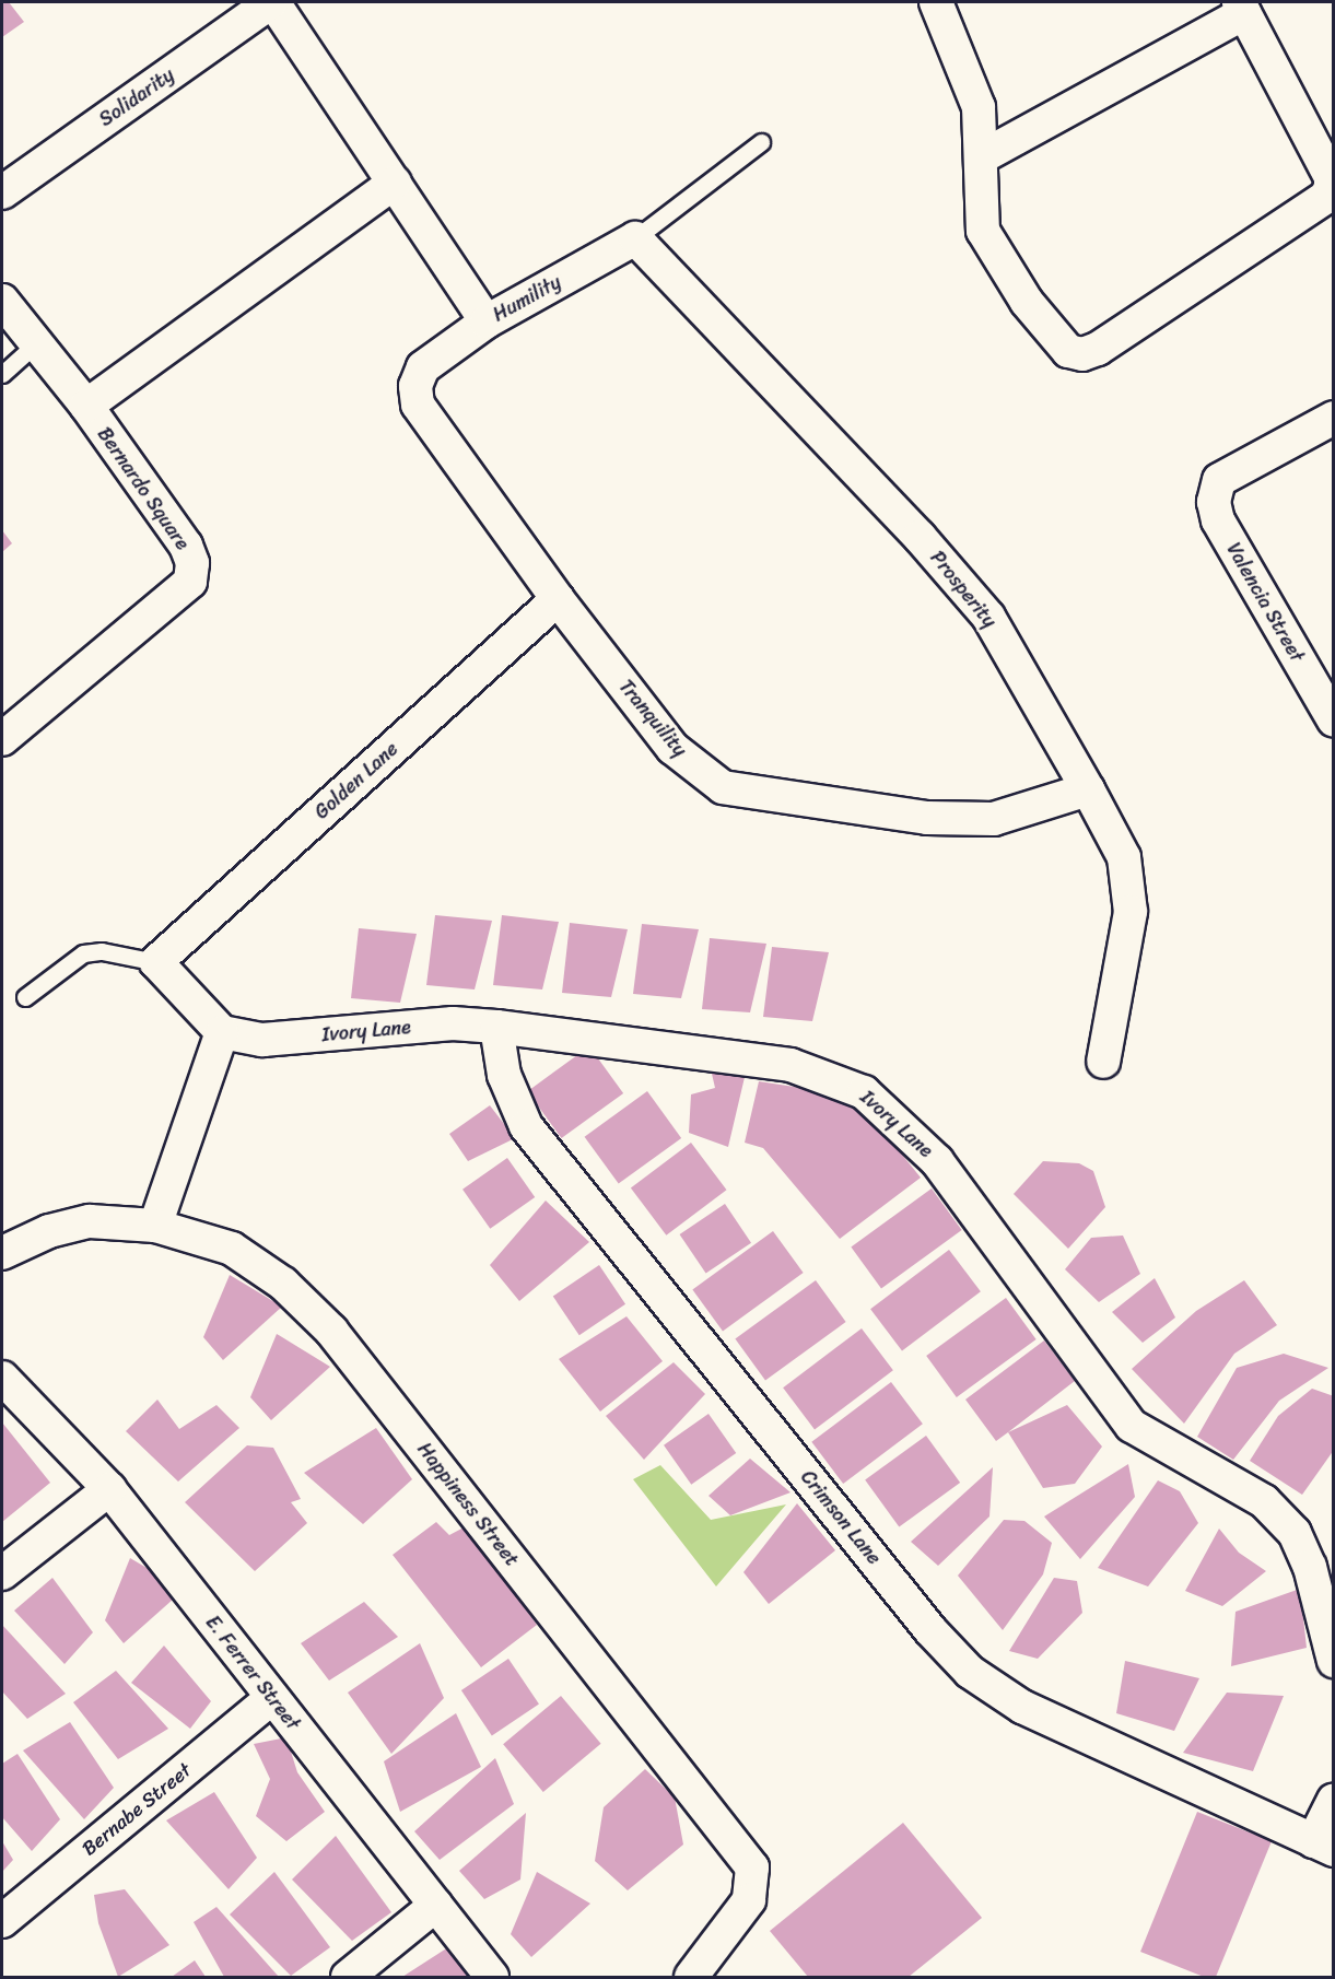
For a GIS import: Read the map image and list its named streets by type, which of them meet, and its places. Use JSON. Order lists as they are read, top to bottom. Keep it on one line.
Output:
{"streets":{"street":["Solidarity","Humility","Bernardo Square","Prosperity","Valencia Street","Tranquility","Golden Lane","Ivory Lane","Happiness Street","Crimson Lane","E. Ferrer Street","Bernabe Street"]},"crossings":[["Humility","Prosperity"],["Humility","Tranquility"],["Prosperity","Tranquility"],["Tranquility","Golden Lane"],["Ivory Lane","Crimson Lane"],["E. Ferrer Street","Bernabe Street"]]}
